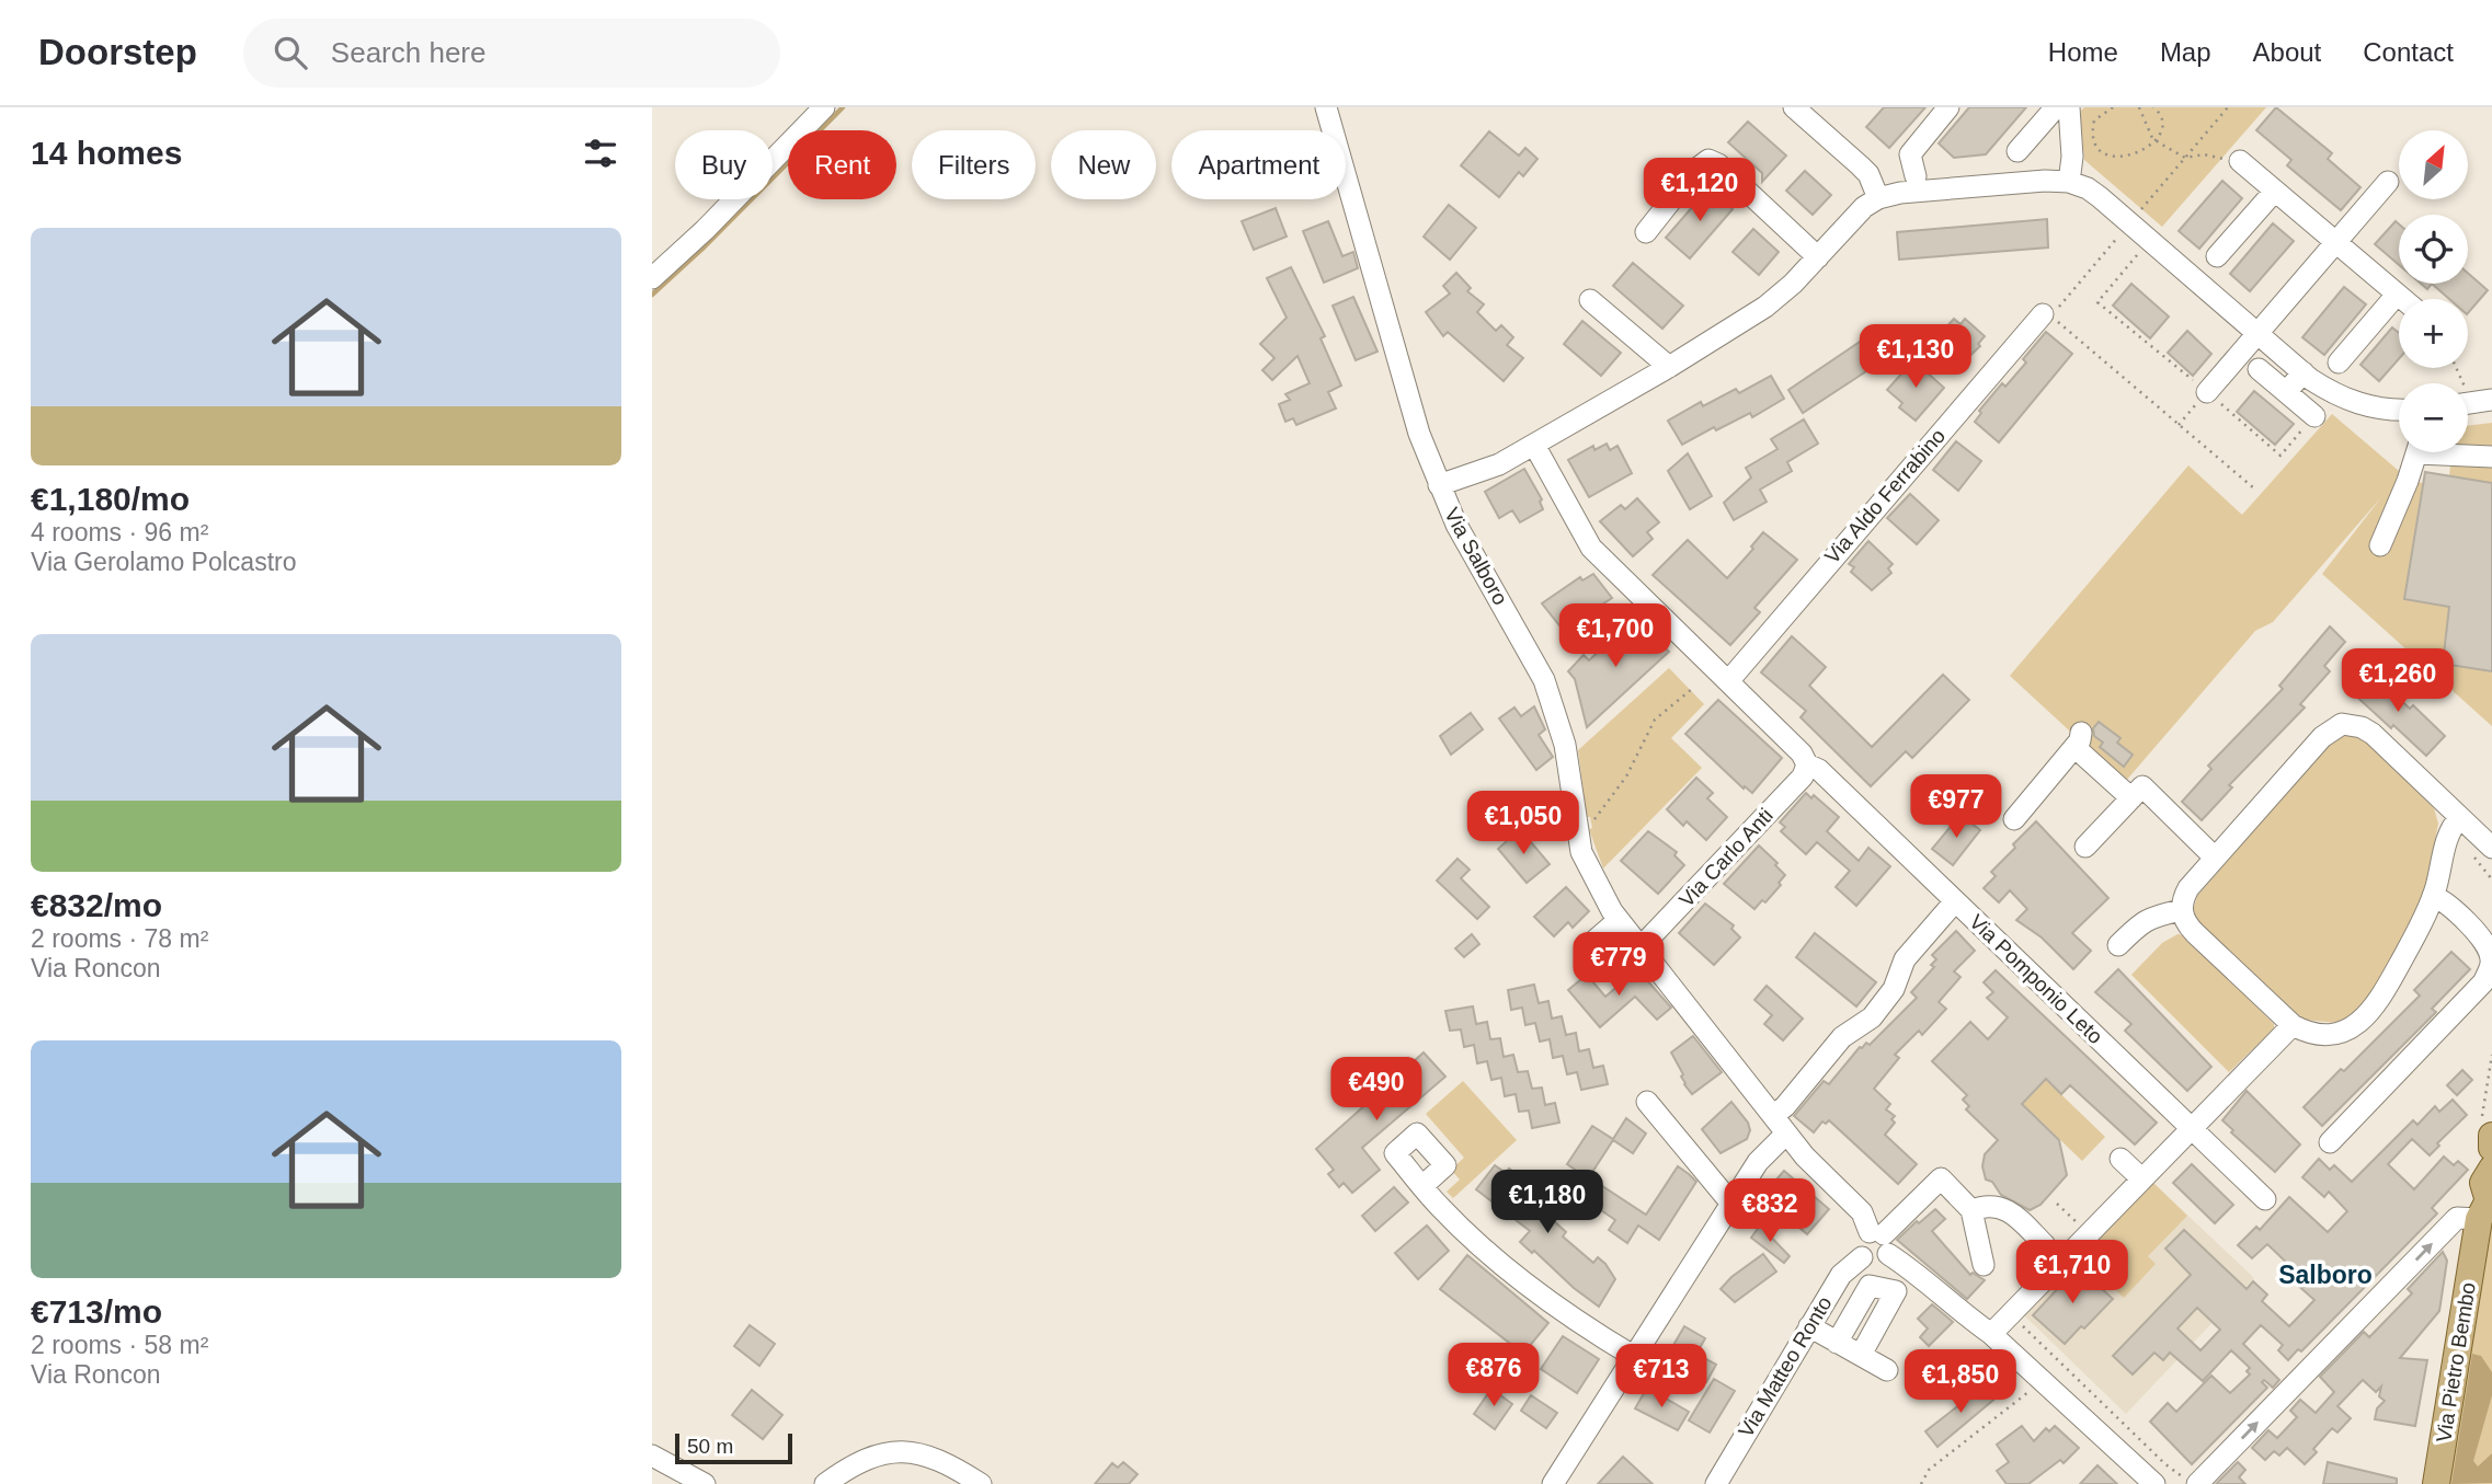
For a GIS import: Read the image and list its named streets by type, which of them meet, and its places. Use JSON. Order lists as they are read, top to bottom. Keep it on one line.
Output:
{"streets":{"main road":["Via Pietro Bembo"],"street":["Via Aldo Ferrabino","Via Salboro","Via Carlo Anti","Via Pomponio Leto","Via Matteo Ronto"]},"crossings":[["Via Salboro","Via Carlo Anti"],["Via Salboro","Via Pomponio Leto"],["Via Salboro","Via Matteo Ronto"]],"districts":["Salboro"],"scale_bar":"50 m","north":"top right","page":{"header":"Doorstep","search":"Search here","nav":["Home","Map","About","Contact"],"heading":"14 homes","map_buttons":["+","−"],"chip":["Buy","Rent","Filters","New","Apartment"],"price":["€1,120","€1,130","€1,700","€1,260","€977","€1,050","€779","€490","€1,180","€832","€1,710","€876","€713","€1,850"],"list":[{"name":"€1,180/mo","note":"4 rooms · 96 m² · Via Gerolamo Polcastro"},{"name":"€832/mo","note":"2 rooms · 78 m² · Via Roncon"},{"name":"€713/mo","note":"2 rooms · 58 m² · Via Roncon"}],"scale":"50 m"}}
